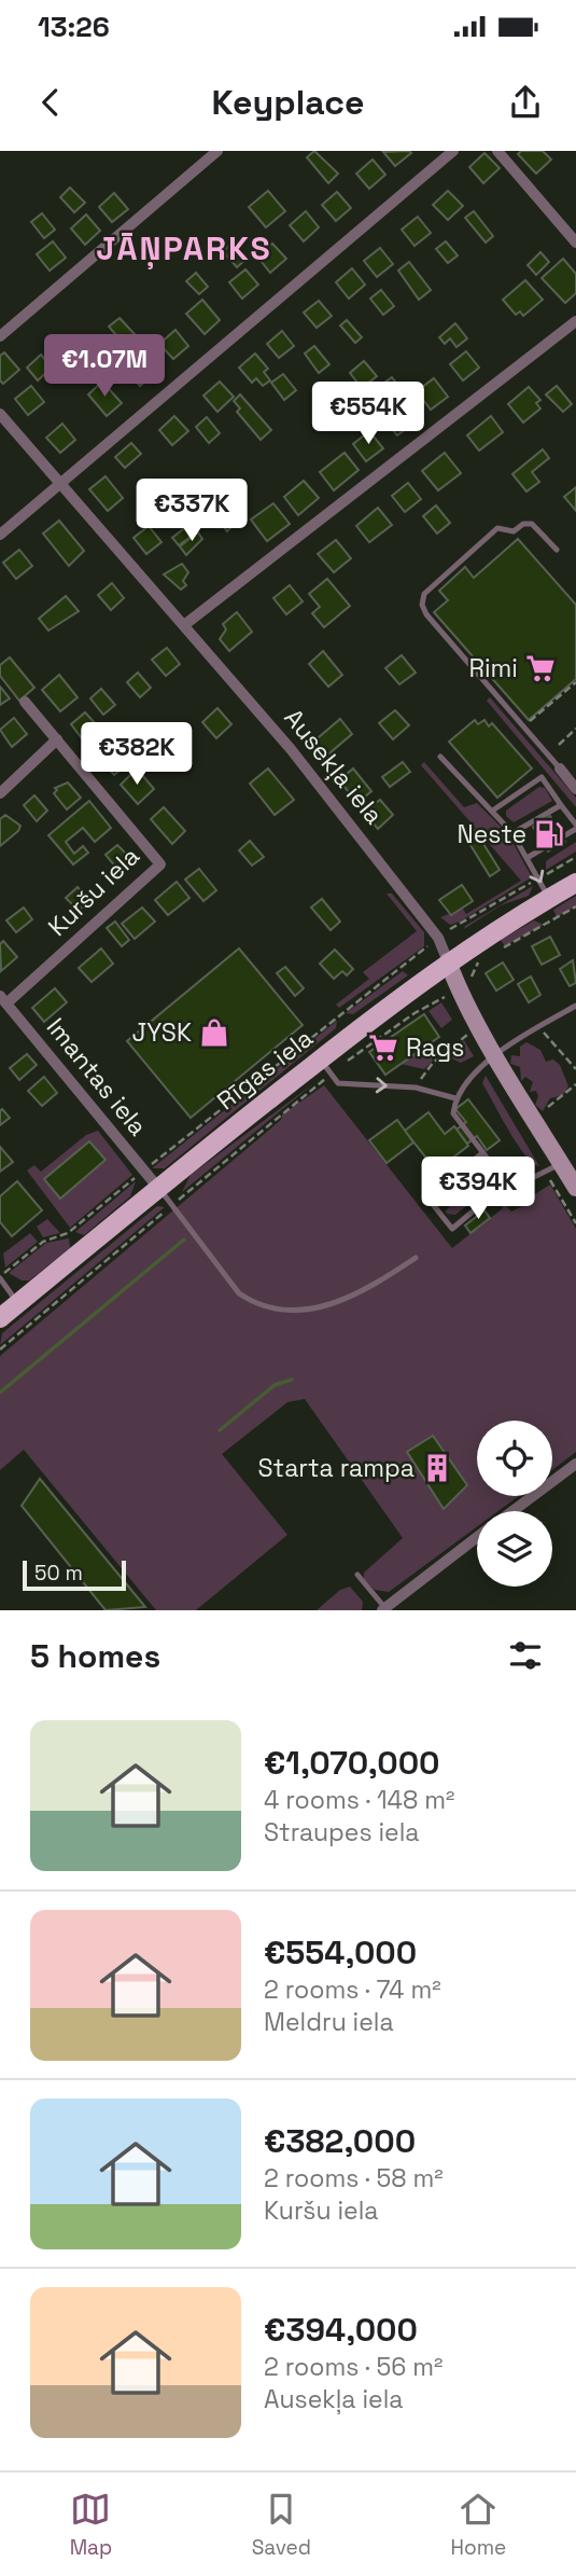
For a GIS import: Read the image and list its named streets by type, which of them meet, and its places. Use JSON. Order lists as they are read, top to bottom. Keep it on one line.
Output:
{"streets":{"main road":["Rīgas iela"],"street":["Ausekļa iela","Kuršu iela","Imantas iela"]},"crossings":[["Ausekļa iela","Rīgas iela"],["Kuršu iela","Imantas iela"],["Rīgas iela","Imantas iela"]],"districts":["JĀŅPARKS"],"places":{"supermarket":["Rimi","Rags"],"fuel station":["Neste"],"shop":["JYSK"],"building":["Starta rampa"]},"scale_bar":"50 m","page":{"status":"13:26","header":"Keyplace","price":["€1.07M","€554K","€337K","€382K","€394K"],"scale":"50 m","heading":"5 homes","list":[{"name":"€1,070,000","note":"4 rooms · 148 m² · Straupes iela"},{"name":"€554,000","note":"2 rooms · 74 m² · Meldru iela"},{"name":"€382,000","note":"2 rooms · 58 m² · Kuršu iela"},{"name":"€394,000","note":"2 rooms · 56 m² · Ausekļa iela"}],"tabs":["Map","Saved","Home"]}}
